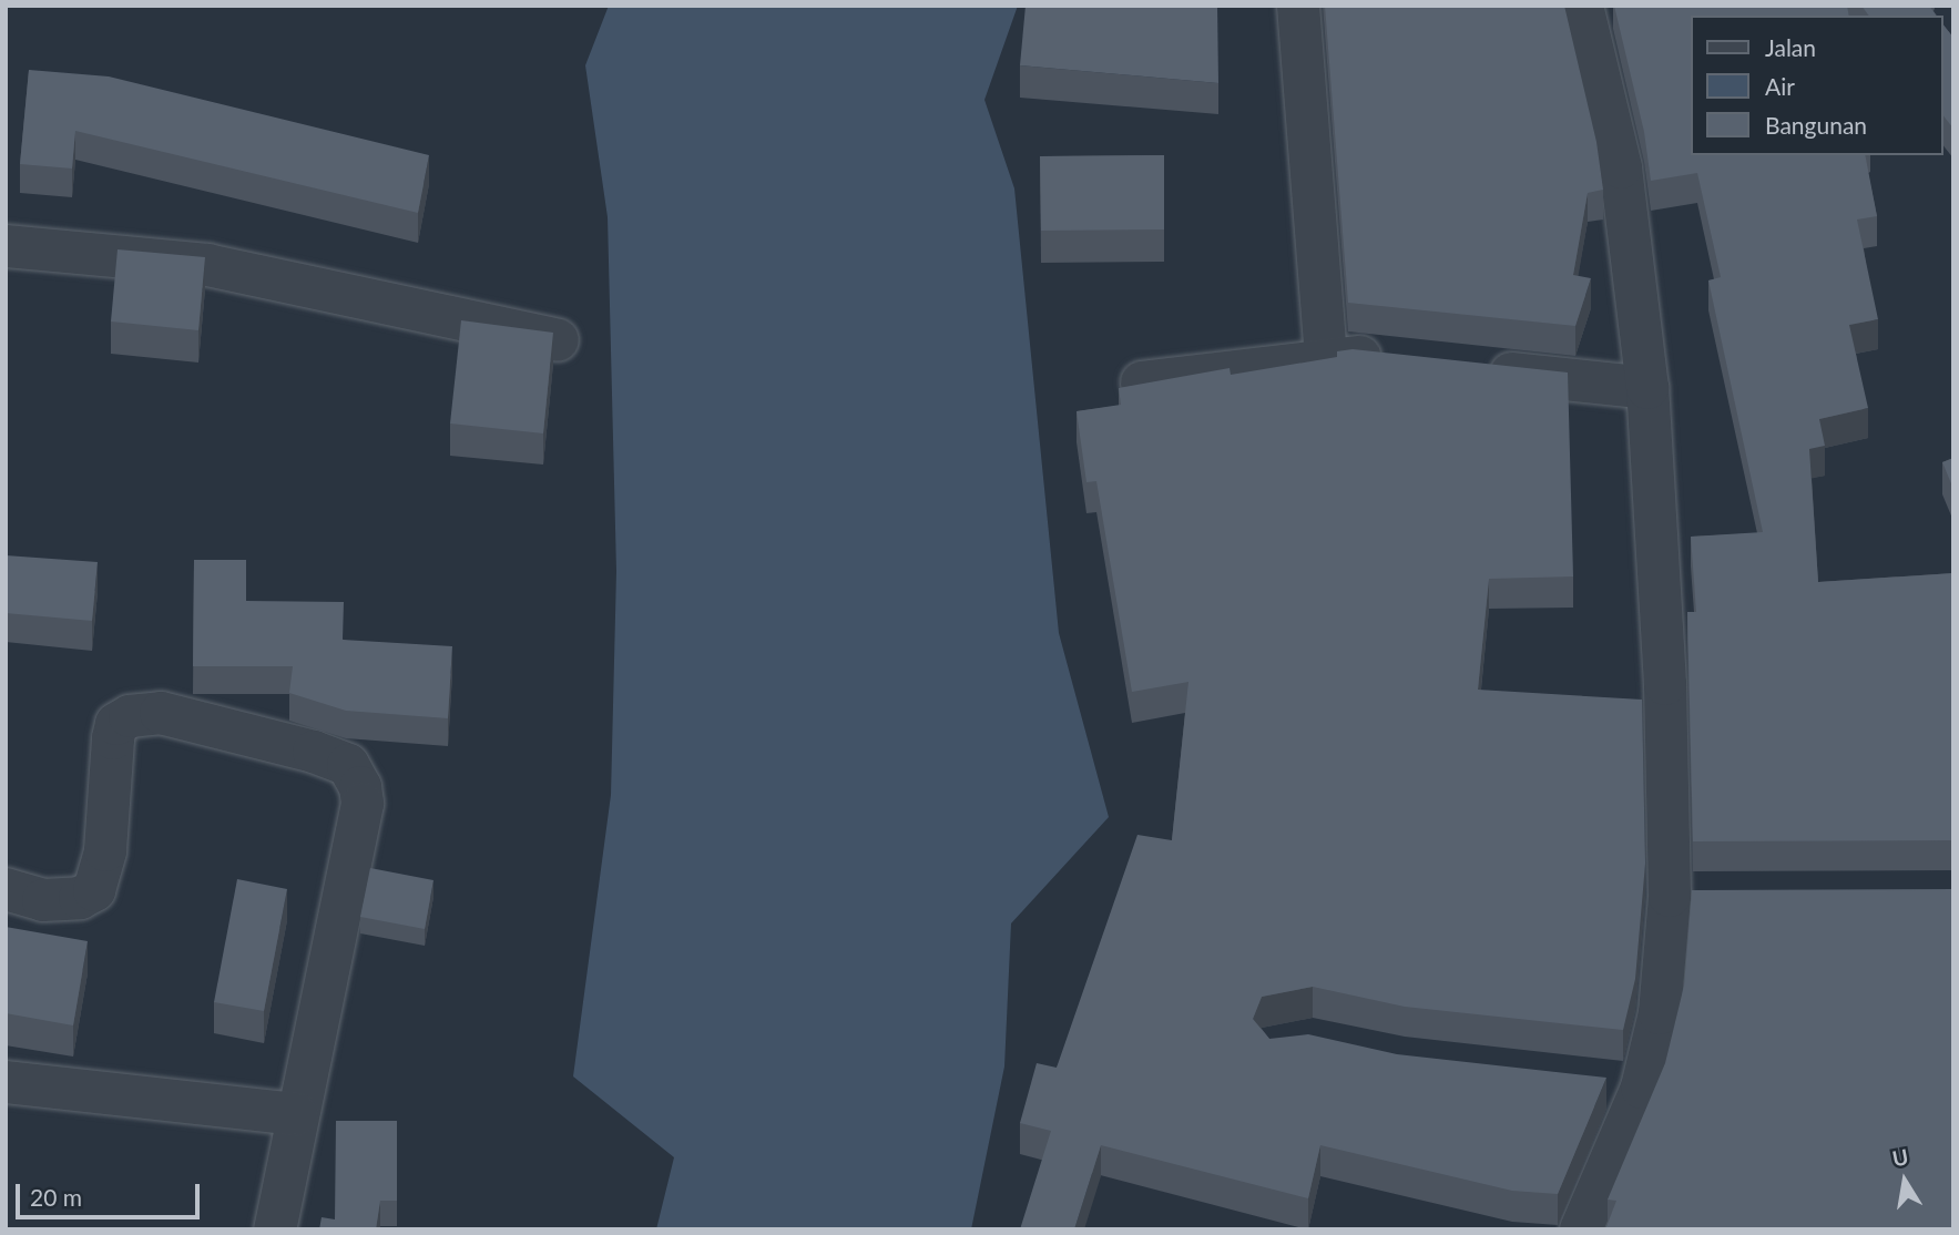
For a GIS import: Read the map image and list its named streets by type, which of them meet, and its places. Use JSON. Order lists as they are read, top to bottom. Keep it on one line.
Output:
{"legend":["Jalan","Air","Bangunan"],"scale_bar":"20 m","north":"top"}
